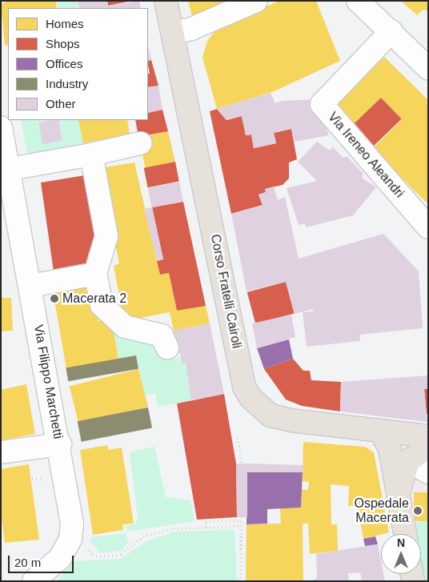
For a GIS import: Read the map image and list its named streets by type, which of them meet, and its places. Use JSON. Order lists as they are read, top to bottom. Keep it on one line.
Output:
{"streets":{"main road":["Corso Fratelli Cairoli"],"street":["Via Ireneo Aleandri","Via Filippo Marchetti"]},"places":["Macerata 2","Ospedale Macerata"],"legend":["Homes","Shops","Offices","Industry","Other"],"scale_bar":"20 m","north":"top"}
